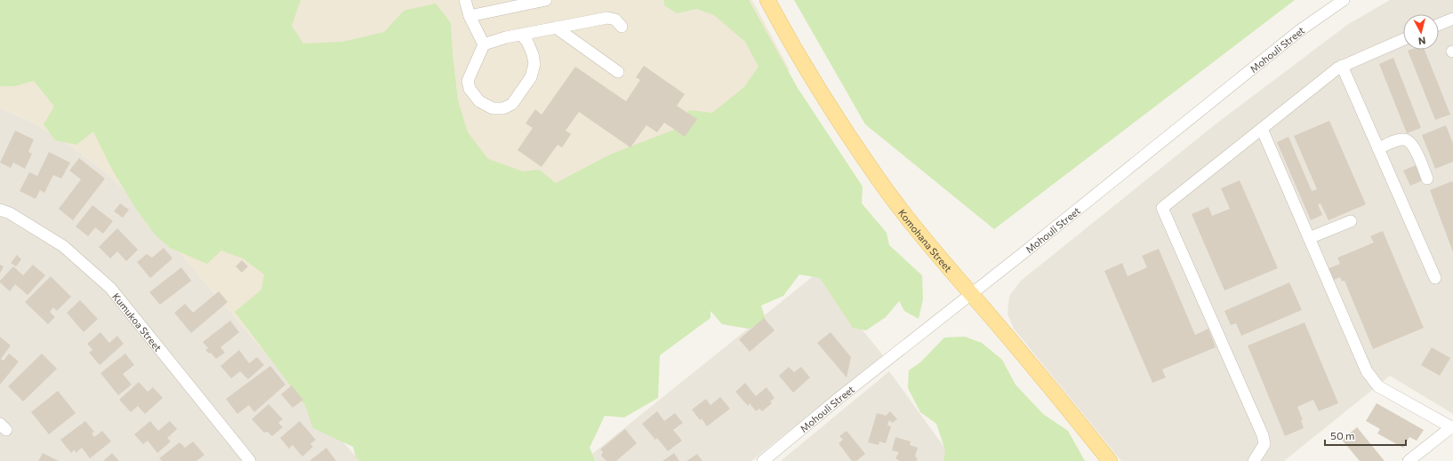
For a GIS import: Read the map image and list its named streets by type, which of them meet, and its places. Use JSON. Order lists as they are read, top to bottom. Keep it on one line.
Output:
{"streets":{"main road":["Komohana Street"],"street":["Mohouli Street","Kumukoa Street"]},"crossings":[["Mohouli Street","Komohana Street"]],"scale_bar":"50 m","north":"bottom"}
